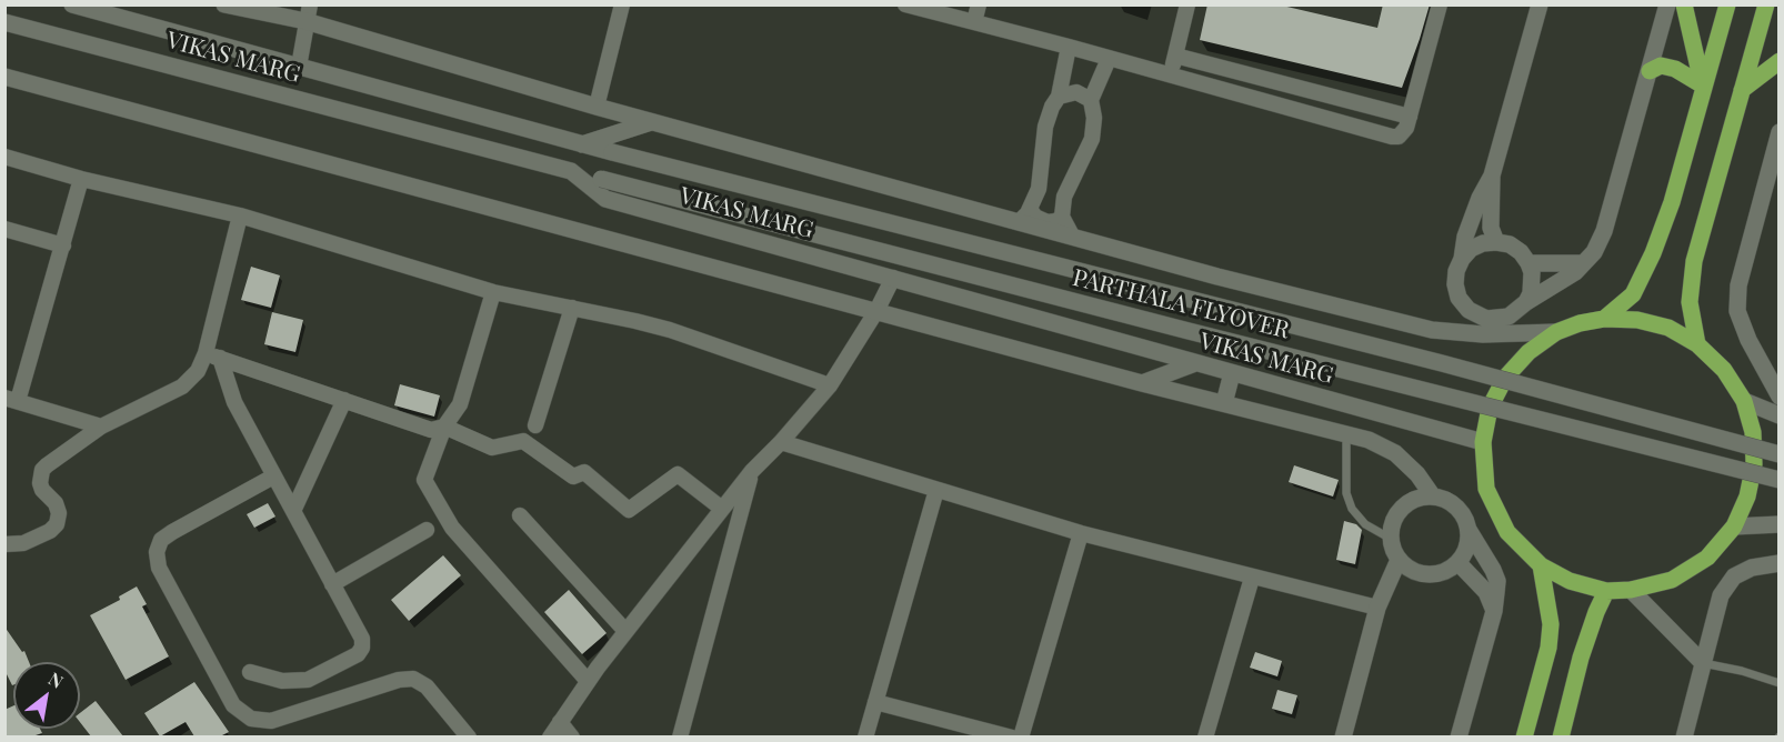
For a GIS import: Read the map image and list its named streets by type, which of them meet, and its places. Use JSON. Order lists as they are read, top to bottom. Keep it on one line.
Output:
{"streets":{"main road":["VIKAS MARG","PARTHALA FLYOVER"]},"crossings":[["VIKAS MARG","PARTHALA FLYOVER"]],"north":"top right"}
